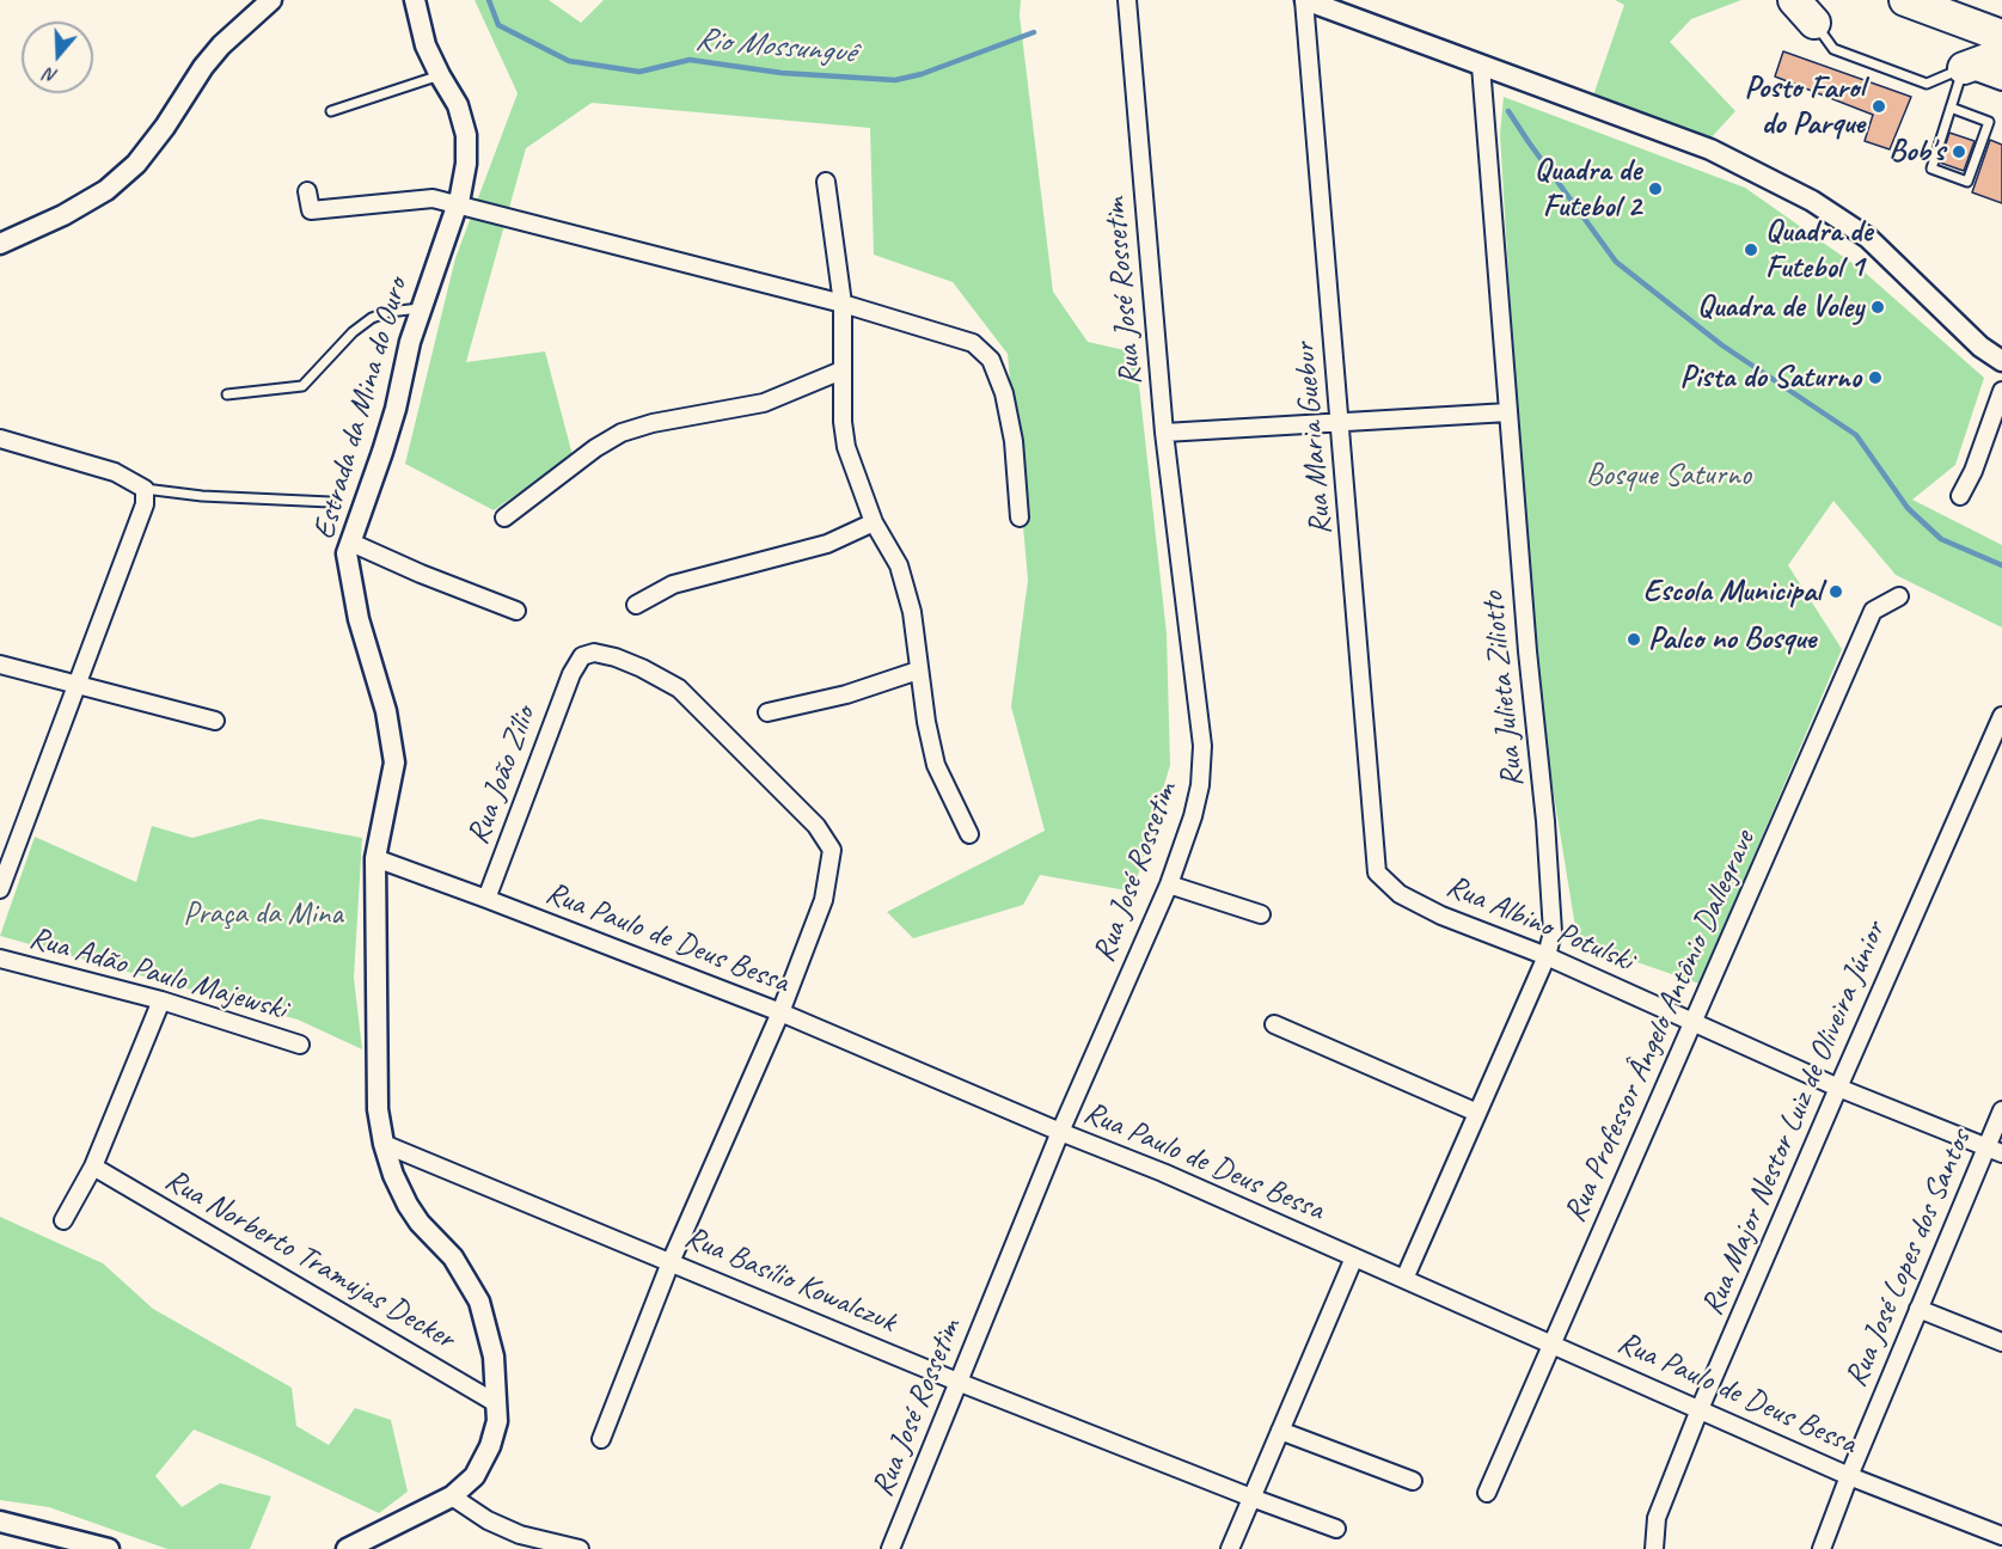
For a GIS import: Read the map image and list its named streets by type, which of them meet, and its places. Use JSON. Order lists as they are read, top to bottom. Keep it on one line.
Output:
{"streets":{"street":["Rua José Rossetim","Estrada da Mina do Ouro","Rua Maria Guebur","Rua Julieta Ziliotto","Rua João Zílio","Rua Albino Potulski","Rua Paulo de Deus Bessa","Rua Adão Paulo Majewski","Rua Professor Ângelo Antônio Dallegrave","Rua Major Nestor Luiz de Oliveira Júnior","Rua José Lopes dos Santos","Rua Norberto Tramujas Decker","Rua Basílio Kowalczuk"]},"crossings":[["Rua José Rossetim","Rua Paulo de Deus Bessa"],["Rua José Rossetim","Rua Basílio Kowalczuk"],["Estrada da Mina do Ouro","Rua Paulo de Deus Bessa"],["Estrada da Mina do Ouro","Rua Norberto Tramujas Decker"],["Estrada da Mina do Ouro","Rua Basílio Kowalczuk"],["Rua Maria Guebur","Rua Albino Potulski"],["Rua Julieta Ziliotto","Rua Albino Potulski"],["Rua Julieta Ziliotto","Rua Paulo de Deus Bessa"],["Rua João Zílio","Rua Paulo de Deus Bessa"],["Rua Albino Potulski","Rua Professor Ângelo Antônio Dallegrave"],["Rua Albino Potulski","Rua Major Nestor Luiz de Oliveira Júnior"],["Rua Albino Potulski","Rua José Lopes dos Santos"],["Rua Paulo de Deus Bessa","Rua Professor Ângelo Antônio Dallegrave"],["Rua Paulo de Deus Bessa","Rua Major Nestor Luiz de Oliveira Júnior"],["Rua Paulo de Deus Bessa","Rua José Lopes dos Santos"]],"water":["Rio Mossunguê"],"parks":["Bosque Saturno","Praça da Mina"],"places":["Posto Farol do Parque","Bob's","Quadra de Futebol 2","Quadra de Futebol 1","Quadra de Voley","Pista do Saturno","Escola Municipal","Palco no Bosque"],"north":"bottom"}
